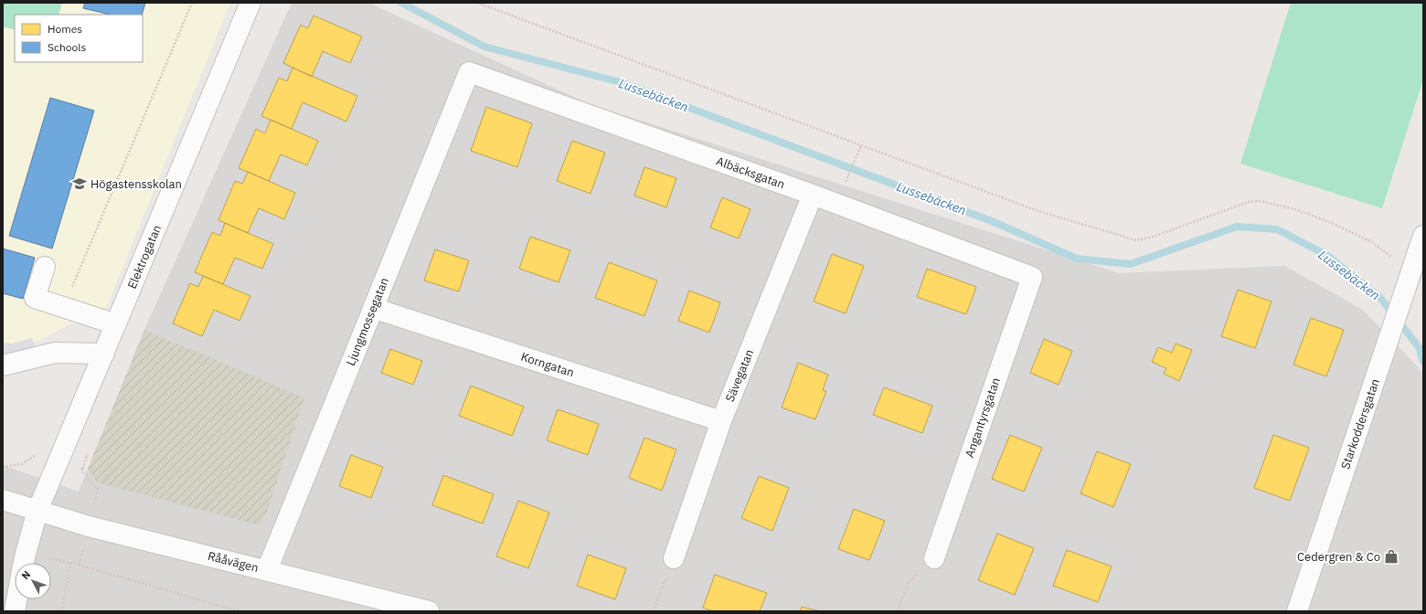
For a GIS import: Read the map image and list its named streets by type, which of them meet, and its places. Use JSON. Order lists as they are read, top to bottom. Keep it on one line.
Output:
{"streets":{"street":["Albäcksgatan","Elektrogatan","Ljungmossegatan","Korngatan","Sävegatan","Angantyrsgatan","Starkoddersgatan","Rååvägen"]},"crossings":[["Albäcksgatan","Ljungmossegatan"],["Albäcksgatan","Sävegatan"],["Albäcksgatan","Angantyrsgatan"],["Elektrogatan","Rååvägen"],["Ljungmossegatan","Korngatan"],["Ljungmossegatan","Rååvägen"],["Korngatan","Sävegatan"]],"water":["Lussebäcken"],"places":{"school or university":["Högastensskolan"],"shop":["Cedergren & Co"]},"legend":["Homes","Schools"],"north":"top left"}
